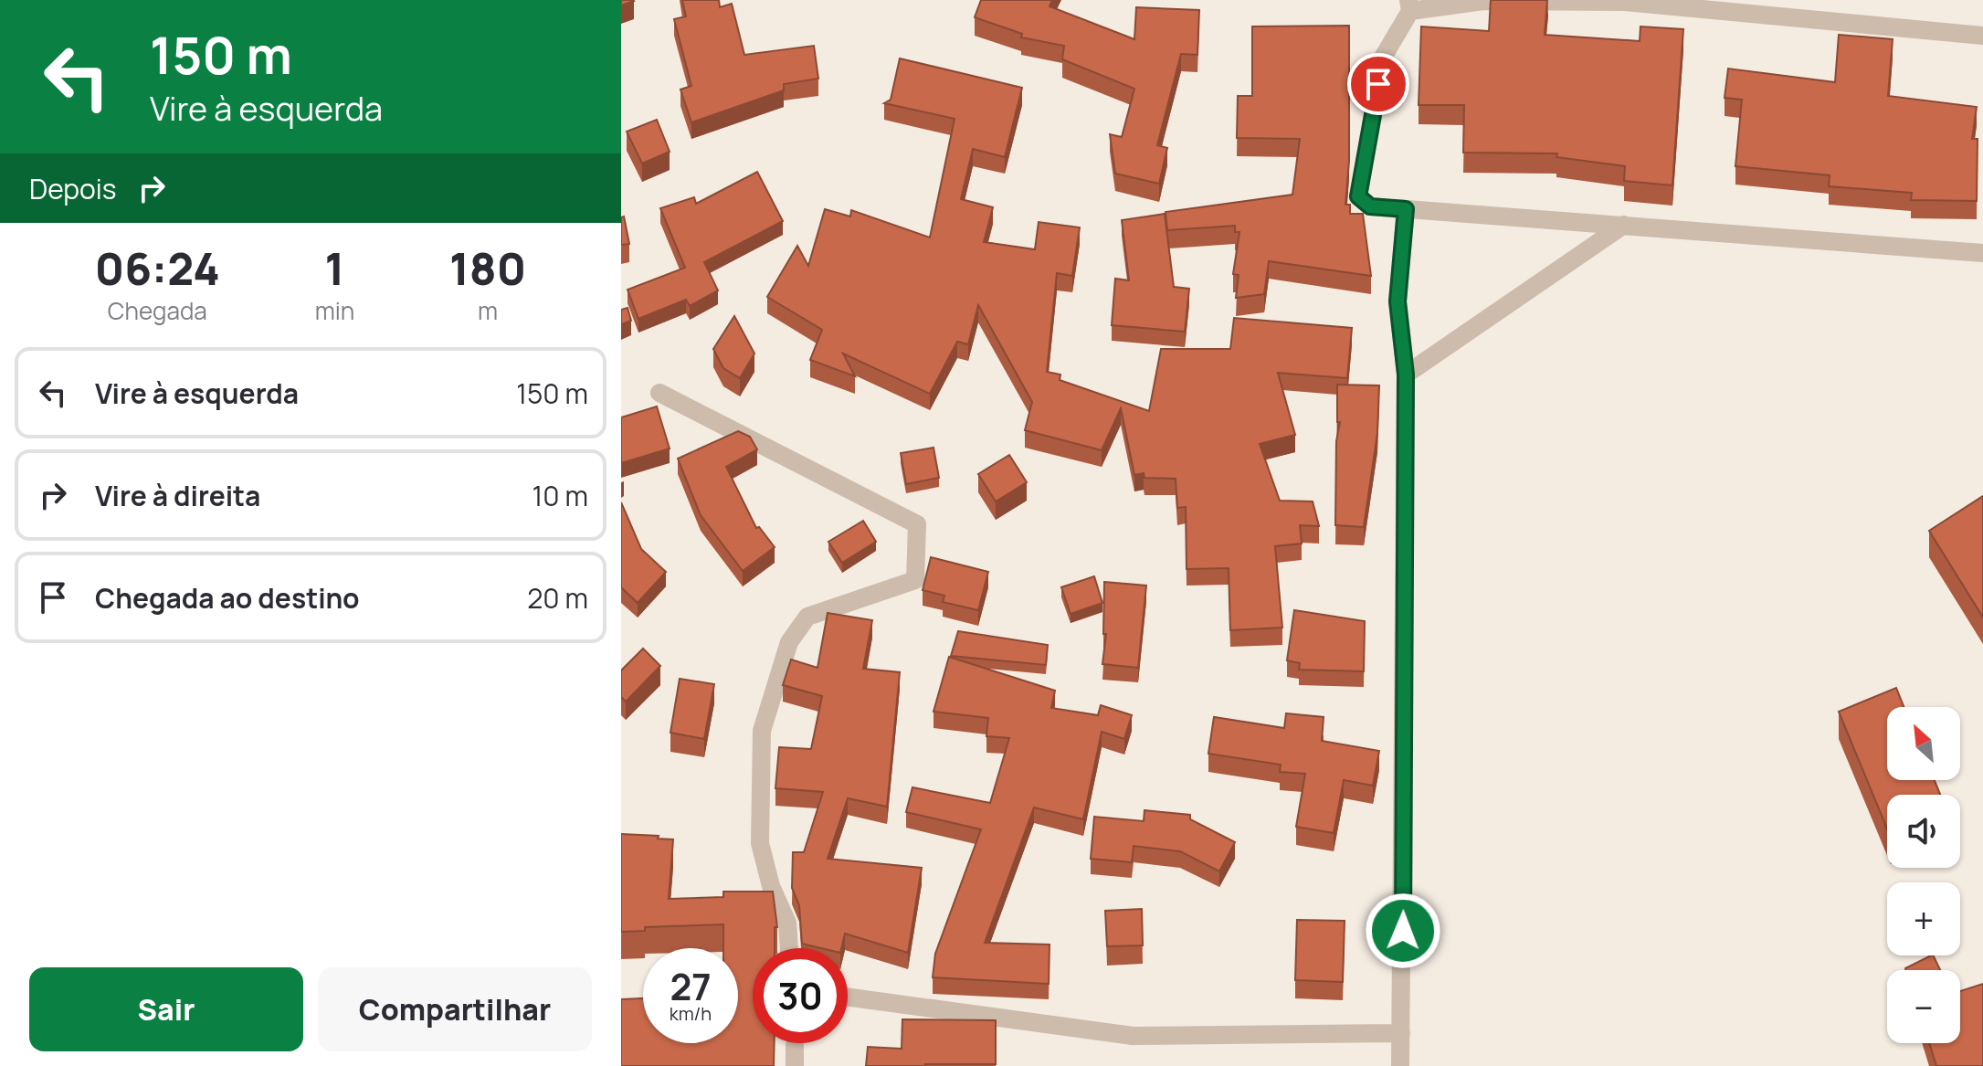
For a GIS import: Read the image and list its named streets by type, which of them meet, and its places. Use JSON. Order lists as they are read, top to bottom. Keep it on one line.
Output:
{"north":"top left","page":{"turn":["150 m","Vire à esquerda"],"then":"Depois","eta":["06:24","Chegada","1","min","180","m"],"list":[{"name":"Vire à esquerda","value":"150 m"},{"name":"Vire à direita","value":"10 m"},{"name":"Chegada ao destino","value":"20 m"}],"map_buttons":["+","−"],"speed":"27 km/h","limit":"30","buttons":["Sair","Compartilhar"]}}
